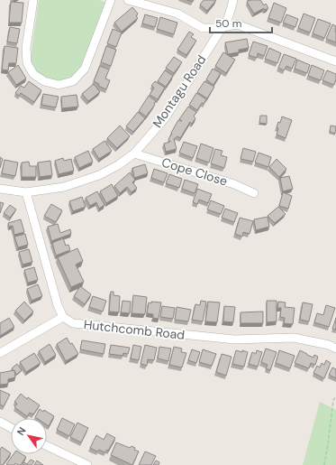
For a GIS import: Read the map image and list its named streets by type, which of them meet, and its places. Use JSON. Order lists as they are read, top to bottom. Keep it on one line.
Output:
{"streets":{"street":["Montagu Road","Cope Close","Hutchcomb Road"]},"crossings":[["Montagu Road","Cope Close"]],"scale_bar":"50 m","north":"top left"}
